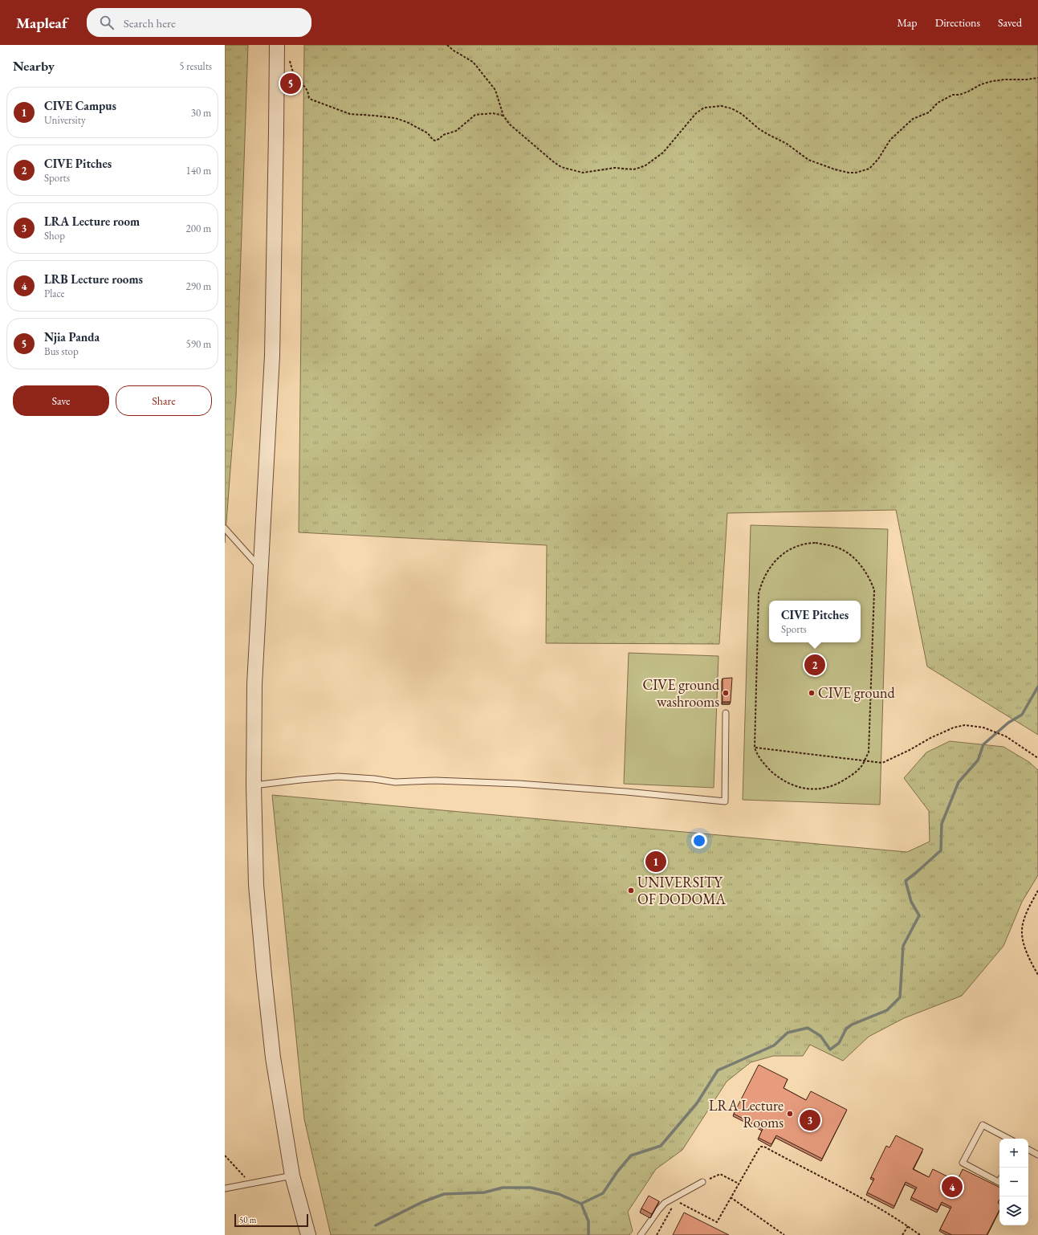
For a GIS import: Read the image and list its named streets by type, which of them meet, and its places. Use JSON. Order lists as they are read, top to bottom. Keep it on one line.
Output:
{"places":["CIVE ground washrooms","CIVE ground","UNIVERSITY OF DODOMA","LRA Lecture Rooms"],"scale_bar":"50 m","page":{"header":"Mapleaf","search":"Search here","nav":["Map","Directions","Saved"],"heading":["Nearby","5 results"],"pins":["5","2","1","3","4"],"list":[{"mark":"1","name":"CIVE Campus","note":"University","value":"30 m"},{"mark":"2","name":"CIVE Pitches","note":"Sports","value":"140 m"},{"mark":"3","name":"LRA Lecture room","note":"Shop","value":"200 m"},{"mark":"4","name":"LRB Lecture rooms","note":"Place","value":"290 m"},{"mark":"5","name":"Njia Panda","note":"Bus stop","value":"590 m"}],"buttons":["Save","Share"],"popup":["CIVE Pitches","Sports"],"map_buttons":["+","−"],"scale":"50 m"}}
